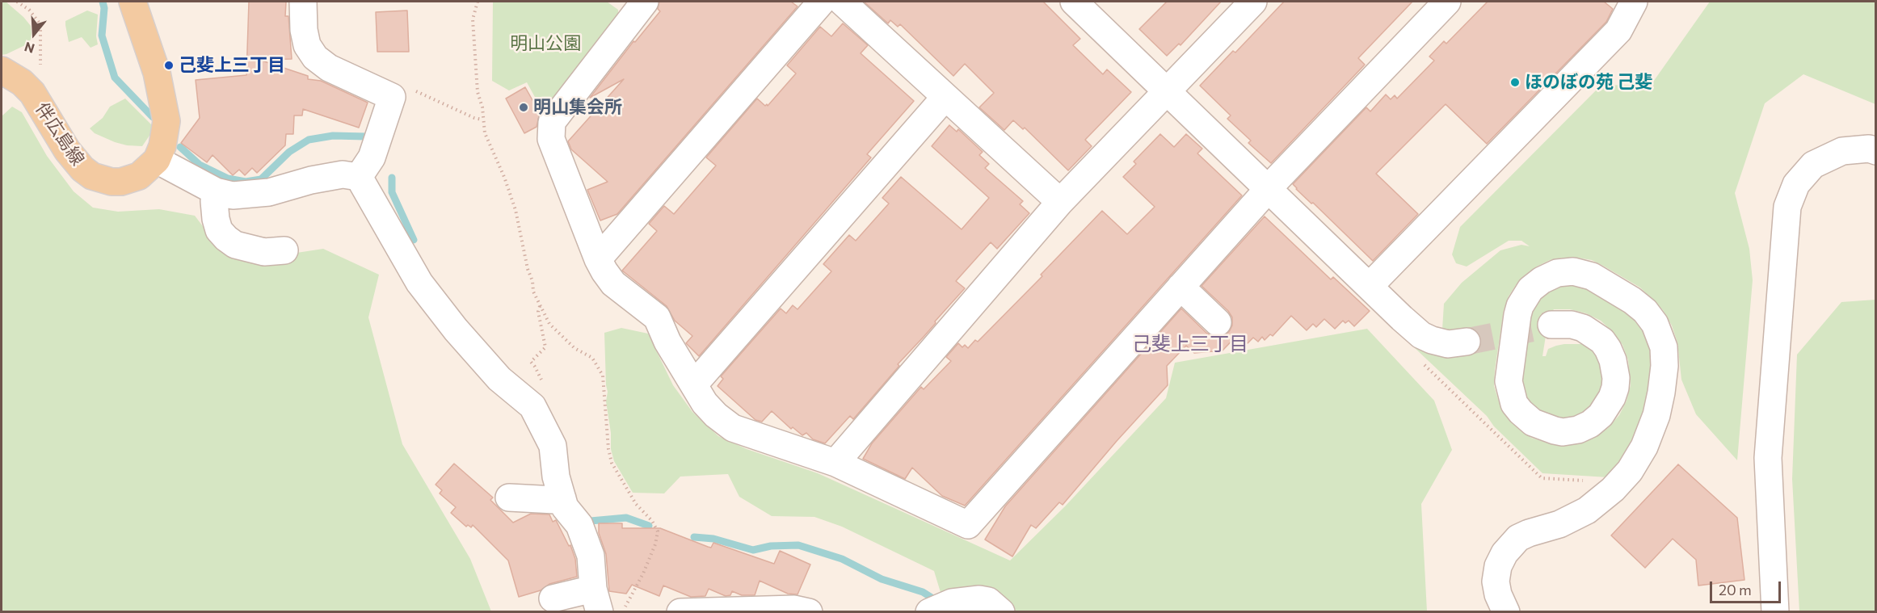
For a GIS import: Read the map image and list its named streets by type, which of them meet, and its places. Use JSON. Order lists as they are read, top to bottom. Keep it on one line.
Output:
{"streets":{"main road":["伴広島線"]},"districts":["己斐上三丁目"],"parks":["明山公園"],"places":["己斐上三丁目","ほのぼの苑 己斐","明山集会所"],"scale_bar":"20 m","north":"bottom"}
